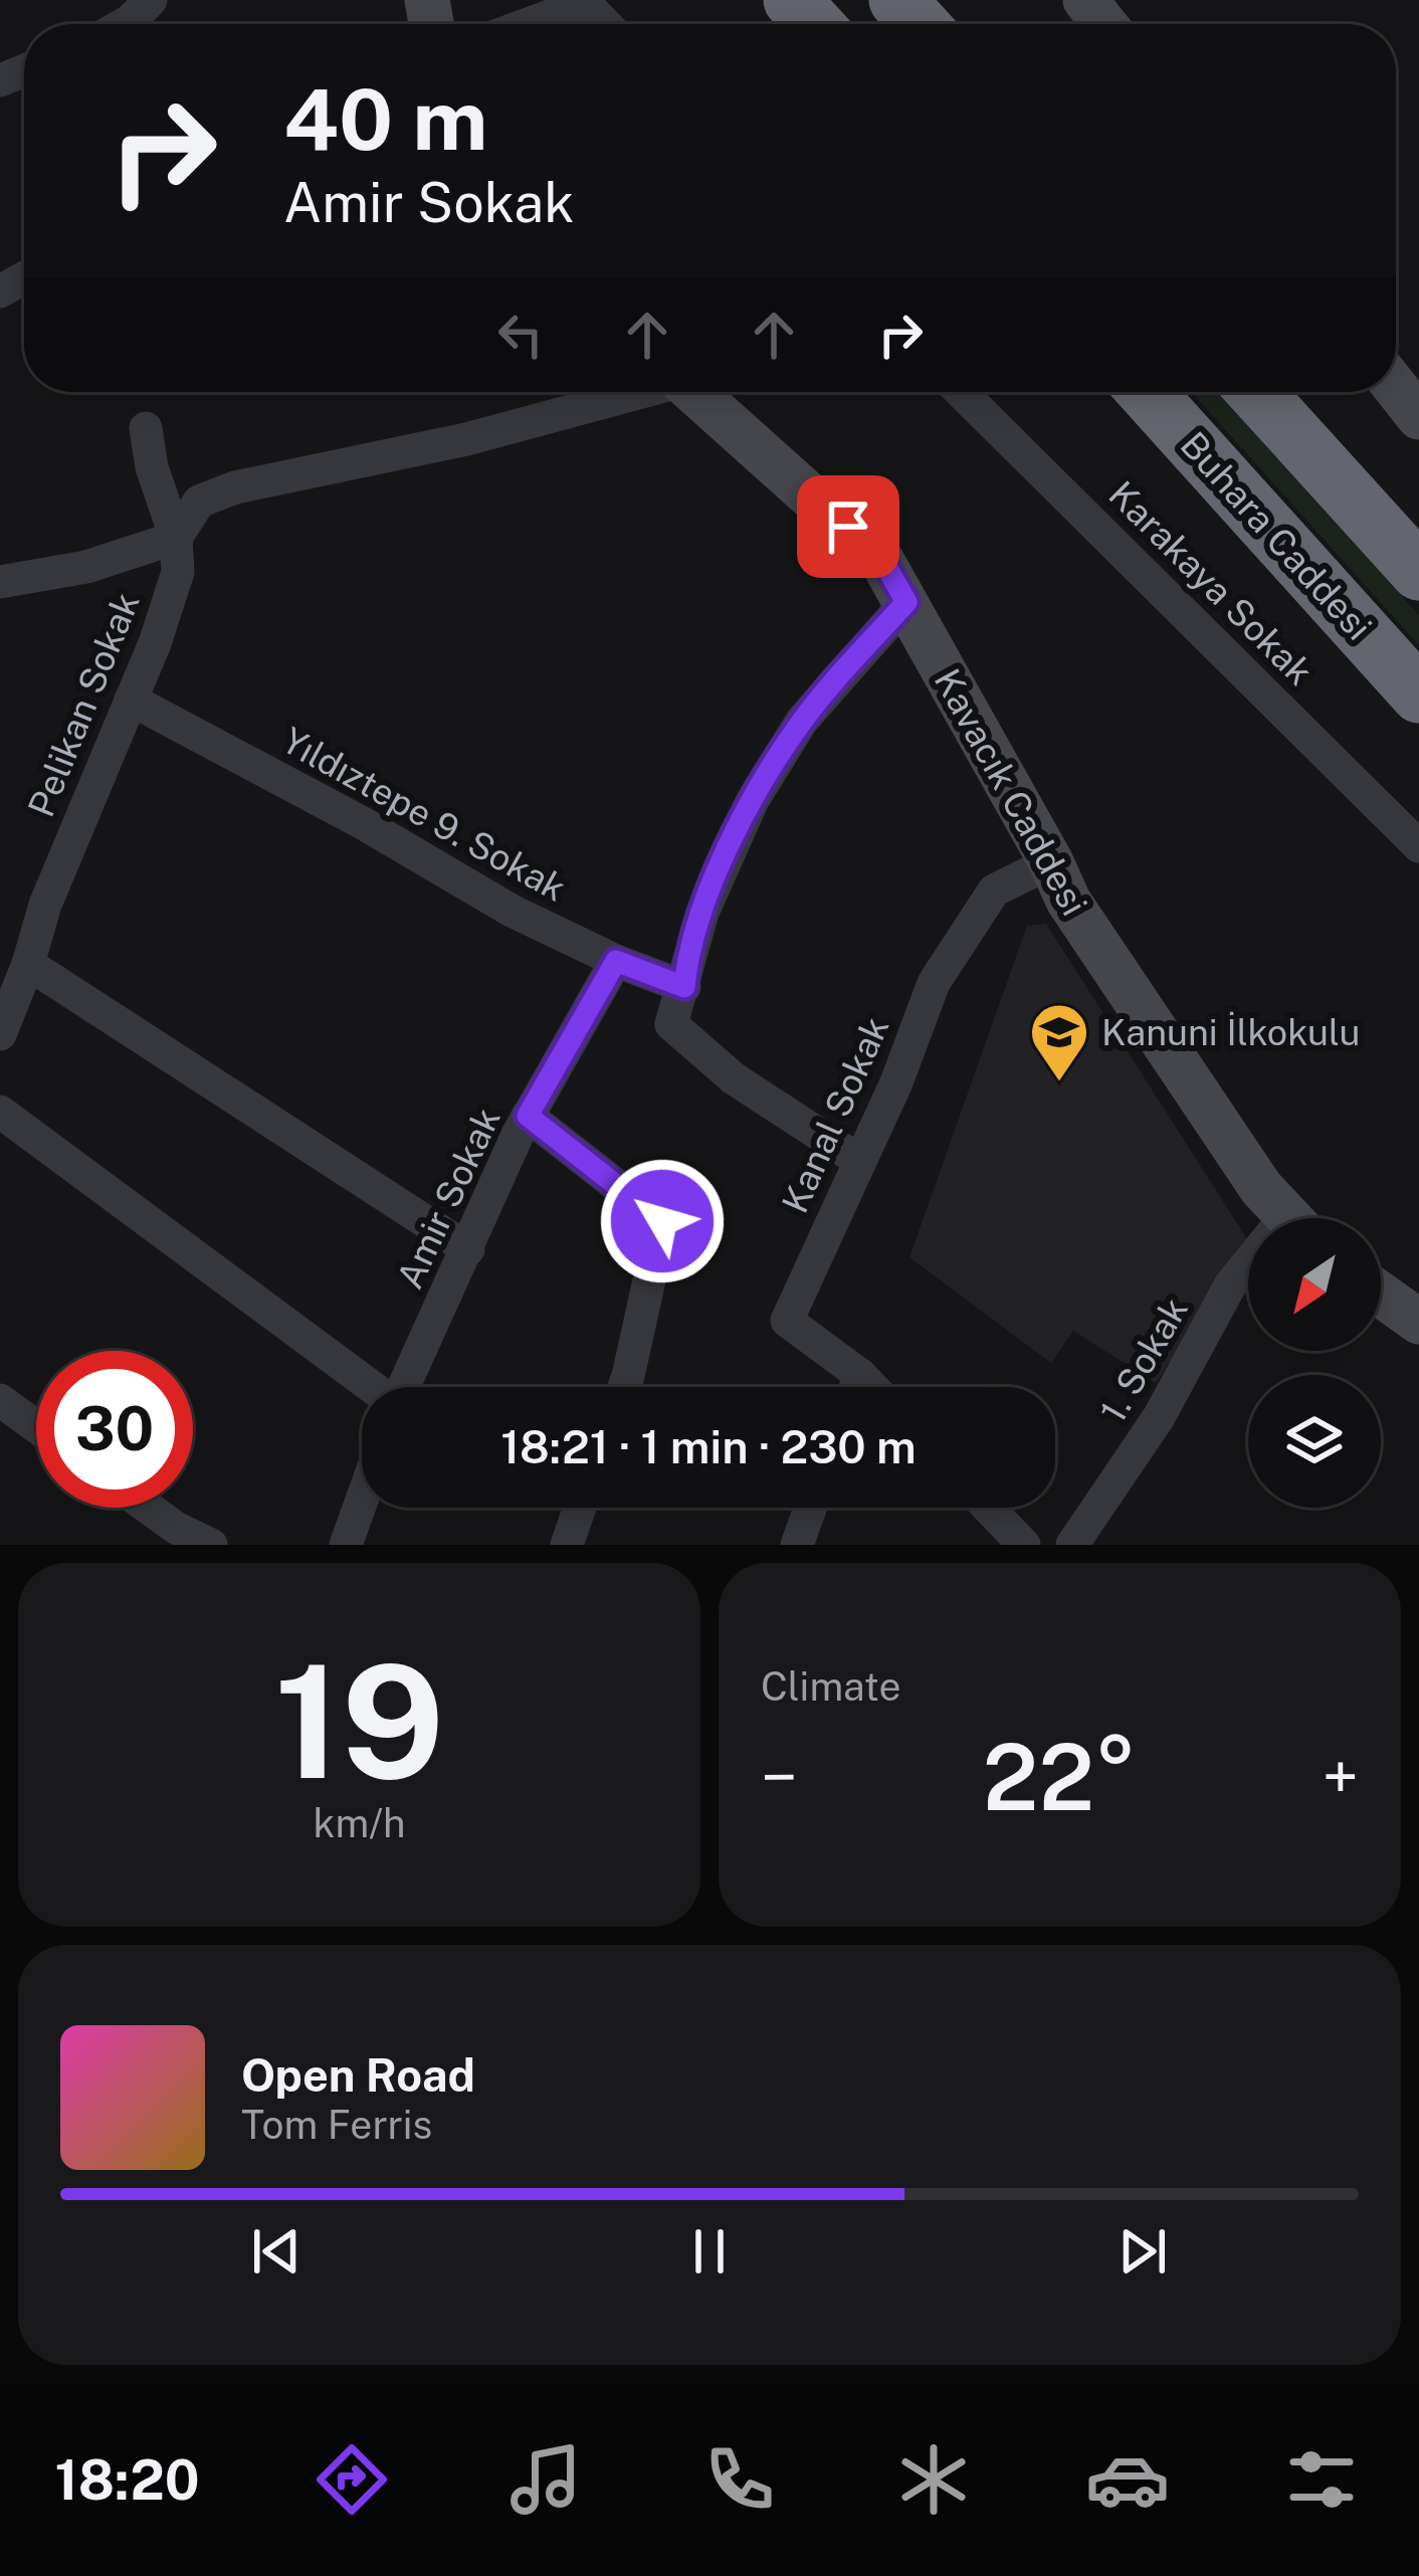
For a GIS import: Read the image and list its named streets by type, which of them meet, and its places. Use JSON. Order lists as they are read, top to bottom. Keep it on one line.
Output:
{"streets":{"highway":["Buhara Caddesi"],"street":["Karakaya Sokak","Pelikan Sokak","Kavacık Caddesi","Yıldıztepe 9. Sokak","Kanal Sokak","Amir Sokak","1. Sokak"]},"crossings":[["Pelikan Sokak","Yıldıztepe 9. Sokak"],["Kavacık Caddesi","Kanal Sokak"],["Yıldıztepe 9. Sokak","Amir Sokak"]],"places":{"school or university":["Kanuni İlkokulu"]},"north":"bottom left","page":{"turn":["40 m","Amir Sokak"],"limit":"30","trip":"18:21 · 1 min · 230 m","tile":[["19","km/h"],"Climate"],"heat":["−","22°","+"],"song":["Open Road","Tom Ferris"],"tabs":"18:20"}}
